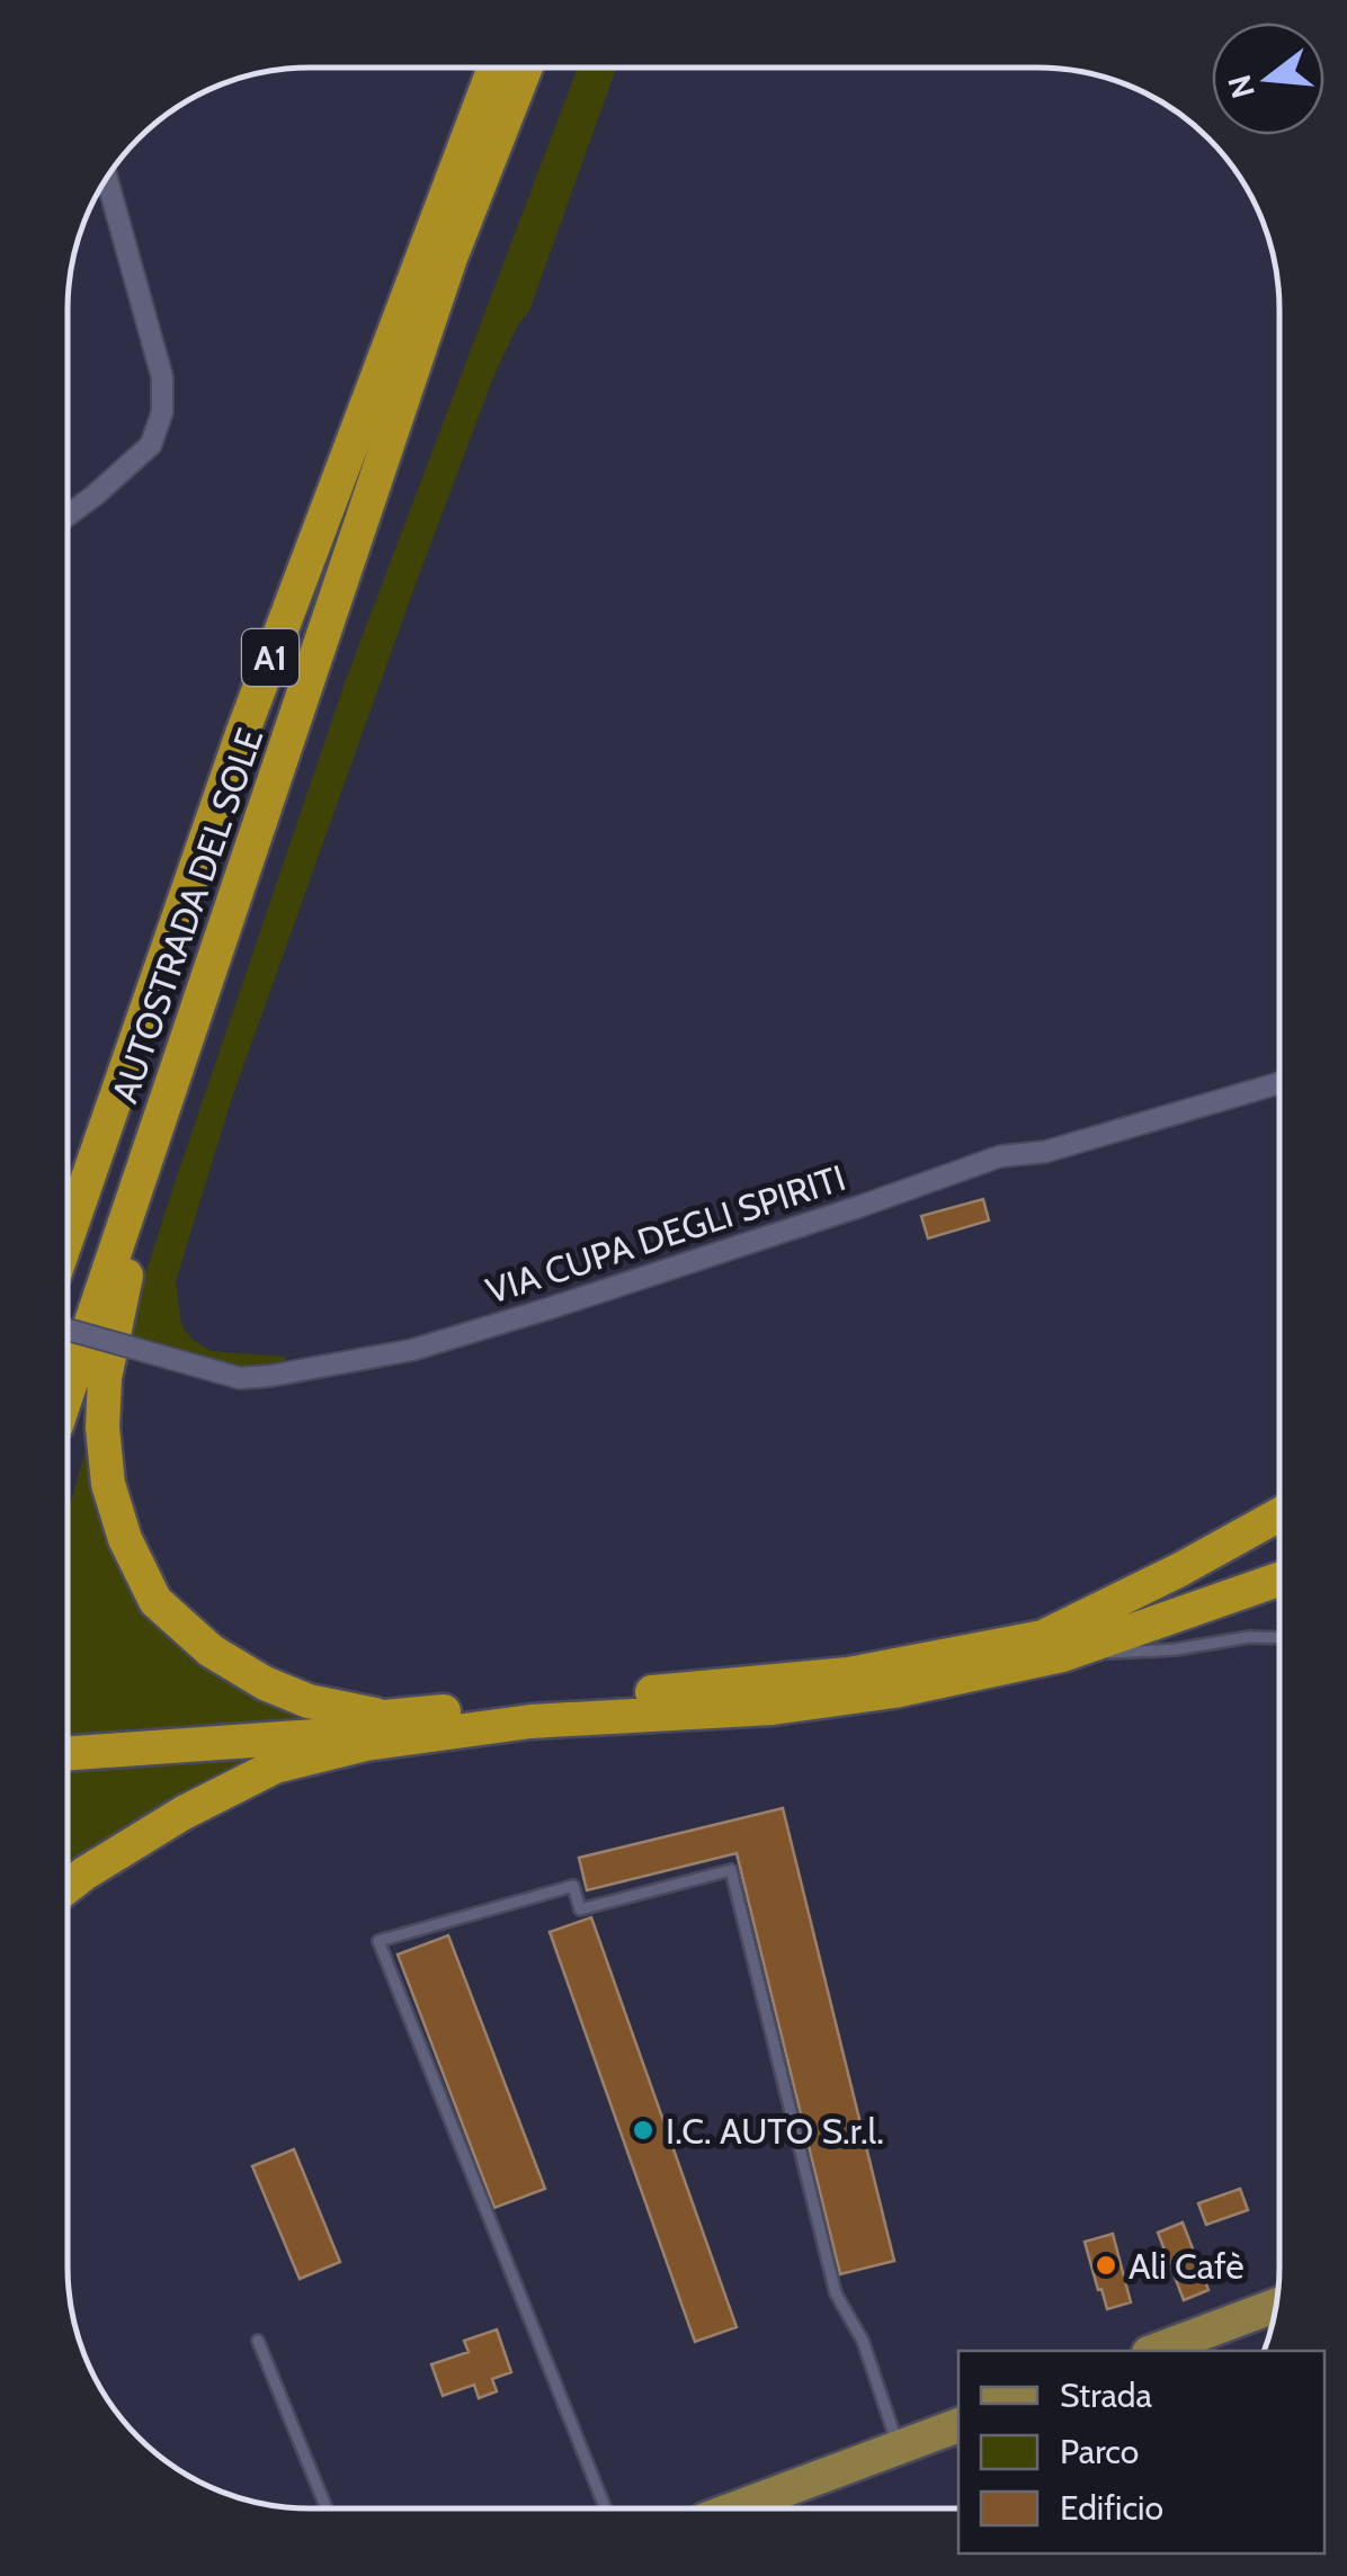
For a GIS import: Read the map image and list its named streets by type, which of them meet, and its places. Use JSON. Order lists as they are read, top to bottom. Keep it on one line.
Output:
{"streets":{"highway":["A1","AUTOSTRADA DEL SOLE"],"street":["VIA CUPA DEGLI SPIRITI"]},"places":["I.C. AUTO S.r.l.","Ali Cafè"],"legend":["Strada","Parco","Edificio"],"north":"left"}
